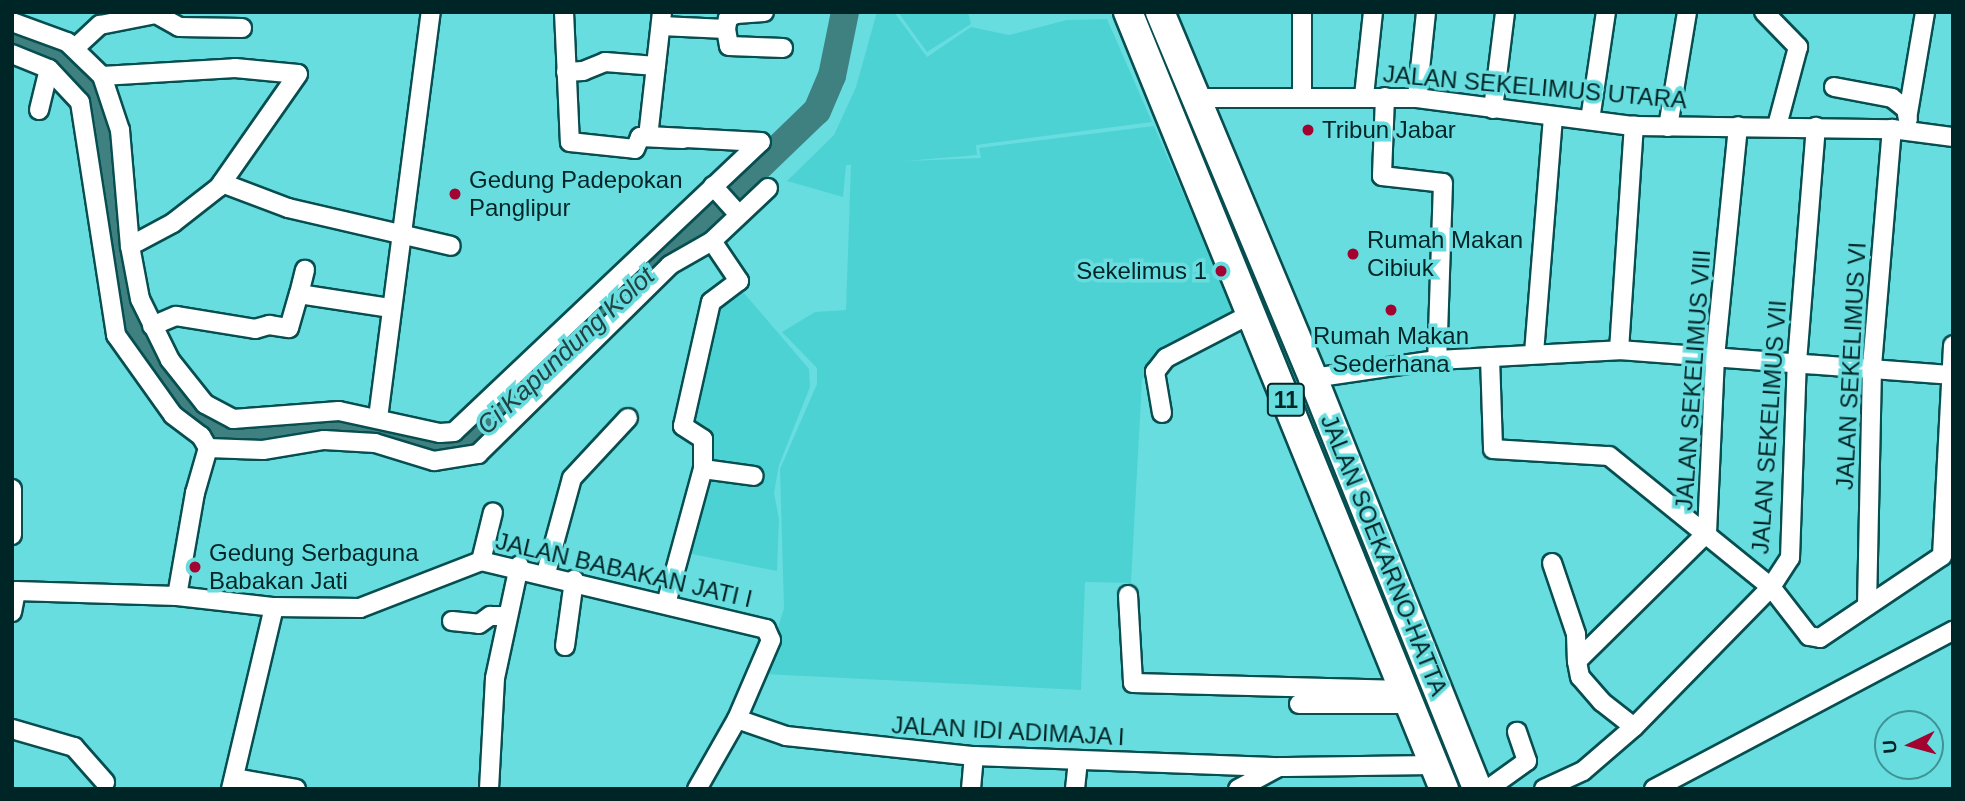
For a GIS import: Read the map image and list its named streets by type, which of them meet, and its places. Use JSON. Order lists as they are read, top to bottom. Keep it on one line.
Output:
{"streets":{"highway":["11","JALAN SOEKARNO-HATTA"],"street":["JALAN SEKELIMUS UTARA","JALAN SEKELIMUS VI","JALAN SEKELIMUS VIII","JALAN SEKELIMUS VII","JALAN BABAKAN JATI I","JALAN IDI ADIMAJA I"]},"crossings":[["JALAN SEKELIMUS UTARA","JALAN SEKELIMUS VI"],["JALAN SEKELIMUS UTARA","JALAN SEKELIMUS VIII"],["JALAN SEKELIMUS UTARA","JALAN SEKELIMUS VII"],["JALAN SEKELIMUS UTARA","JALAN SOEKARNO-HATTA"],["JALAN SOEKARNO-HATTA","JALAN IDI ADIMAJA I"],["JALAN BABAKAN JATI I","JALAN IDI ADIMAJA I"]],"water":["Ci Kapundung Kolot"],"places":["Tribun Jabar","Gedung Padepokan Panglipur","Rumah Makan Cibiuk","Sekelimus 1","Rumah Makan Sederhana","Gedung Serbaguna Babakan Jati"],"north":"left"}
